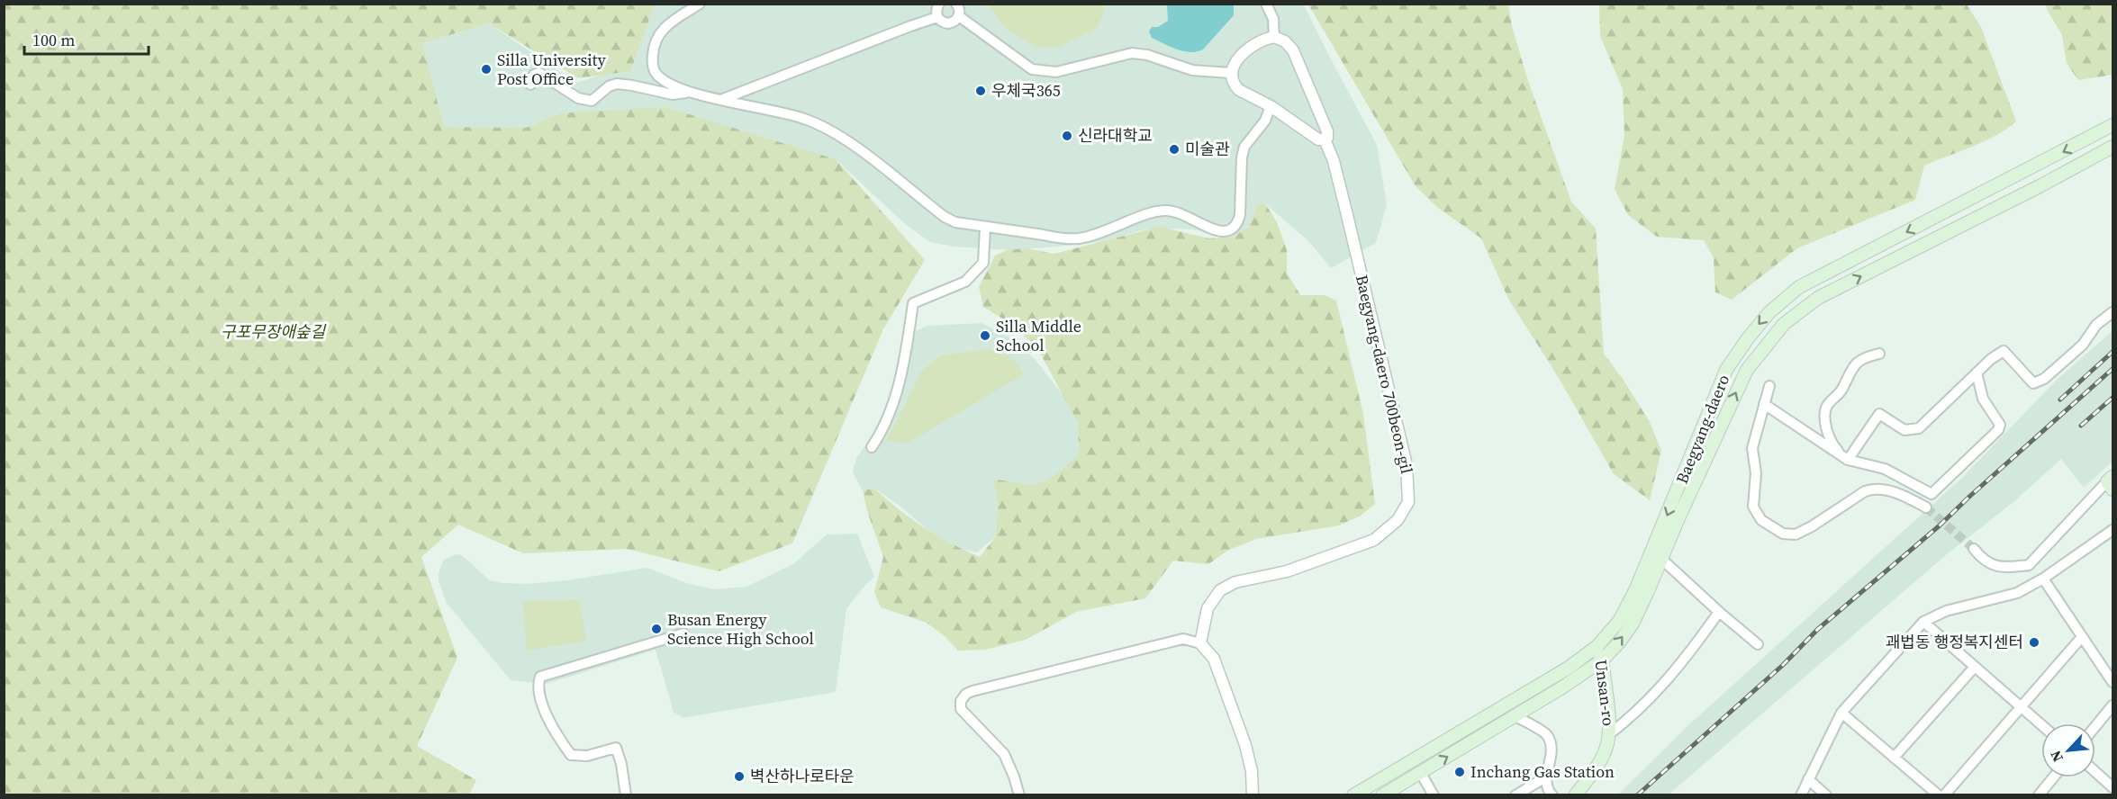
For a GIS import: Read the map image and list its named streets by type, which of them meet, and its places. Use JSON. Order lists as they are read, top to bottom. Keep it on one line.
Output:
{"streets":{"main road":["Baegyang-daero","Unsan-ro"],"street":["Baegyang-daero 700beon-gil"]},"crossings":[["Baegyang-daero","Unsan-ro"]],"parks":["구포무장애숲길"],"places":["Silla University Post Office","우체국365","신라대학교","미술관","Silla Middle School","Busan Energy Science High School","괘법동 행정복지센터","Inchang Gas Station","벽산하나로타운"],"scale_bar":"100 m","north":"bottom left"}
